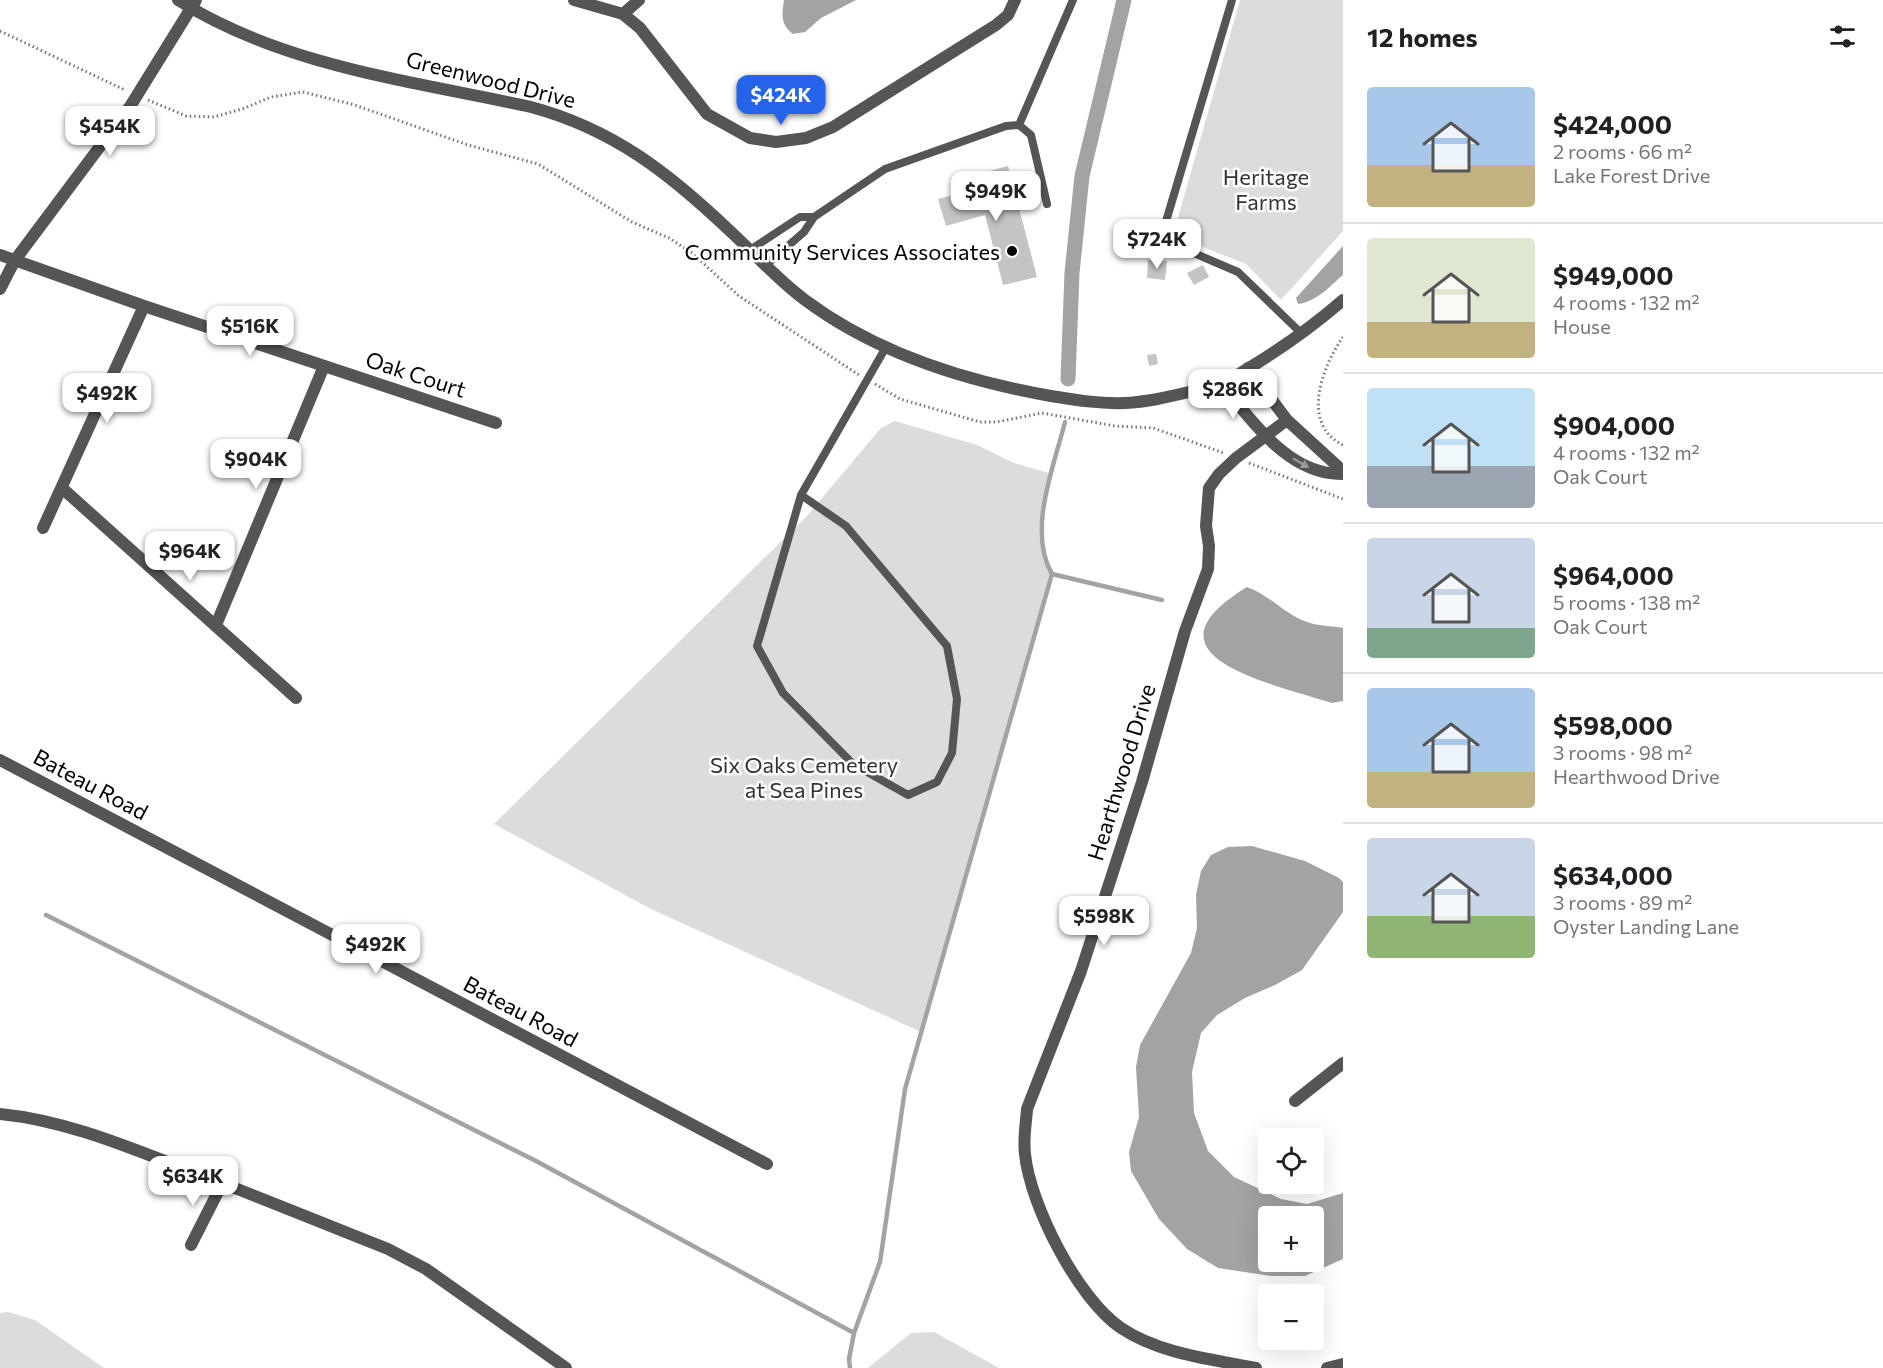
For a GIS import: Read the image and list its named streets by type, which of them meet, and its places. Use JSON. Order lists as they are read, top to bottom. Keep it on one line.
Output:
{"streets":{"street":["Greenwood Drive","Oak Court","Hearthwood Drive","Bateau Road"]},"parks":["Heritage Farms","Six Oaks Cemetery at Sea Pines"],"places":["Community Services Associates"],"page":{"heading":"12 homes","list":[{"name":"$424,000","note":"2 rooms · 66 m² · Lake Forest Drive"},{"name":"$949,000","note":"4 rooms · 132 m² · House"},{"name":"$904,000","note":"4 rooms · 132 m² · Oak Court"},{"name":"$964,000","note":"5 rooms · 138 m² · Oak Court"},{"name":"$598,000","note":"3 rooms · 98 m² · Hearthwood Drive"},{"name":"$634,000","note":"3 rooms · 89 m² · Oyster Landing Lane"}],"price":["$424K","$454K","$949K","$724K","$516K","$286K","$492K","$904K","$964K","$598K","$492K","$634K"],"map_buttons":["+","−"]}}
